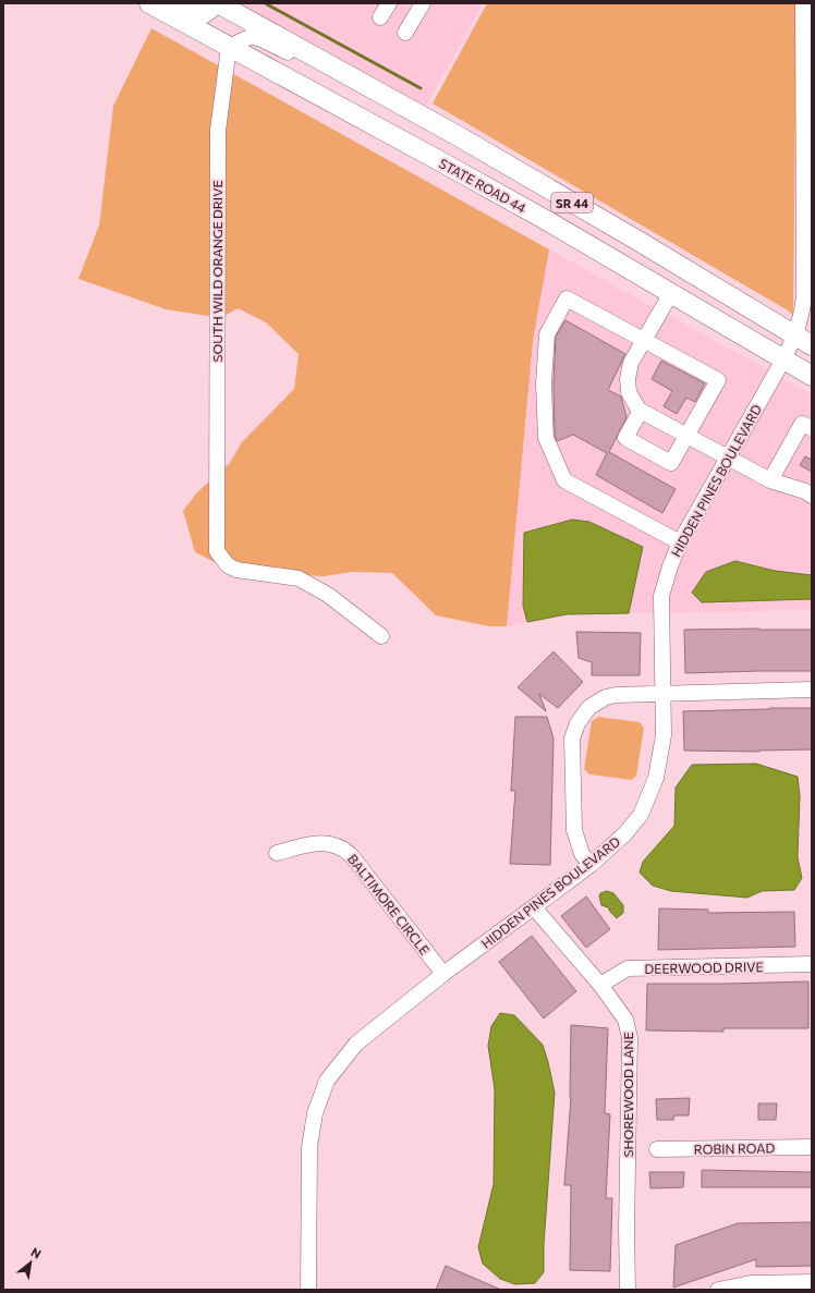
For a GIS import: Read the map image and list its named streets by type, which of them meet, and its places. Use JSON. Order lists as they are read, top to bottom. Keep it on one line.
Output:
{"streets":{"main road":["STATE ROAD 44","SR 44"],"street":["SOUTH WILD ORANGE DRIVE","HIDDEN PINES BOULEVARD","BALTIMORE CIRCLE","DEERWOOD DRIVE","SHOREWOOD LANE","ROBIN ROAD"]},"crossings":[["STATE ROAD 44","SOUTH WILD ORANGE DRIVE"],["STATE ROAD 44","HIDDEN PINES BOULEVARD"],["SR 44","HIDDEN PINES BOULEVARD"],["HIDDEN PINES BOULEVARD","BALTIMORE CIRCLE"],["HIDDEN PINES BOULEVARD","SHOREWOOD LANE"],["DEERWOOD DRIVE","SHOREWOOD LANE"]],"north":"top right"}
